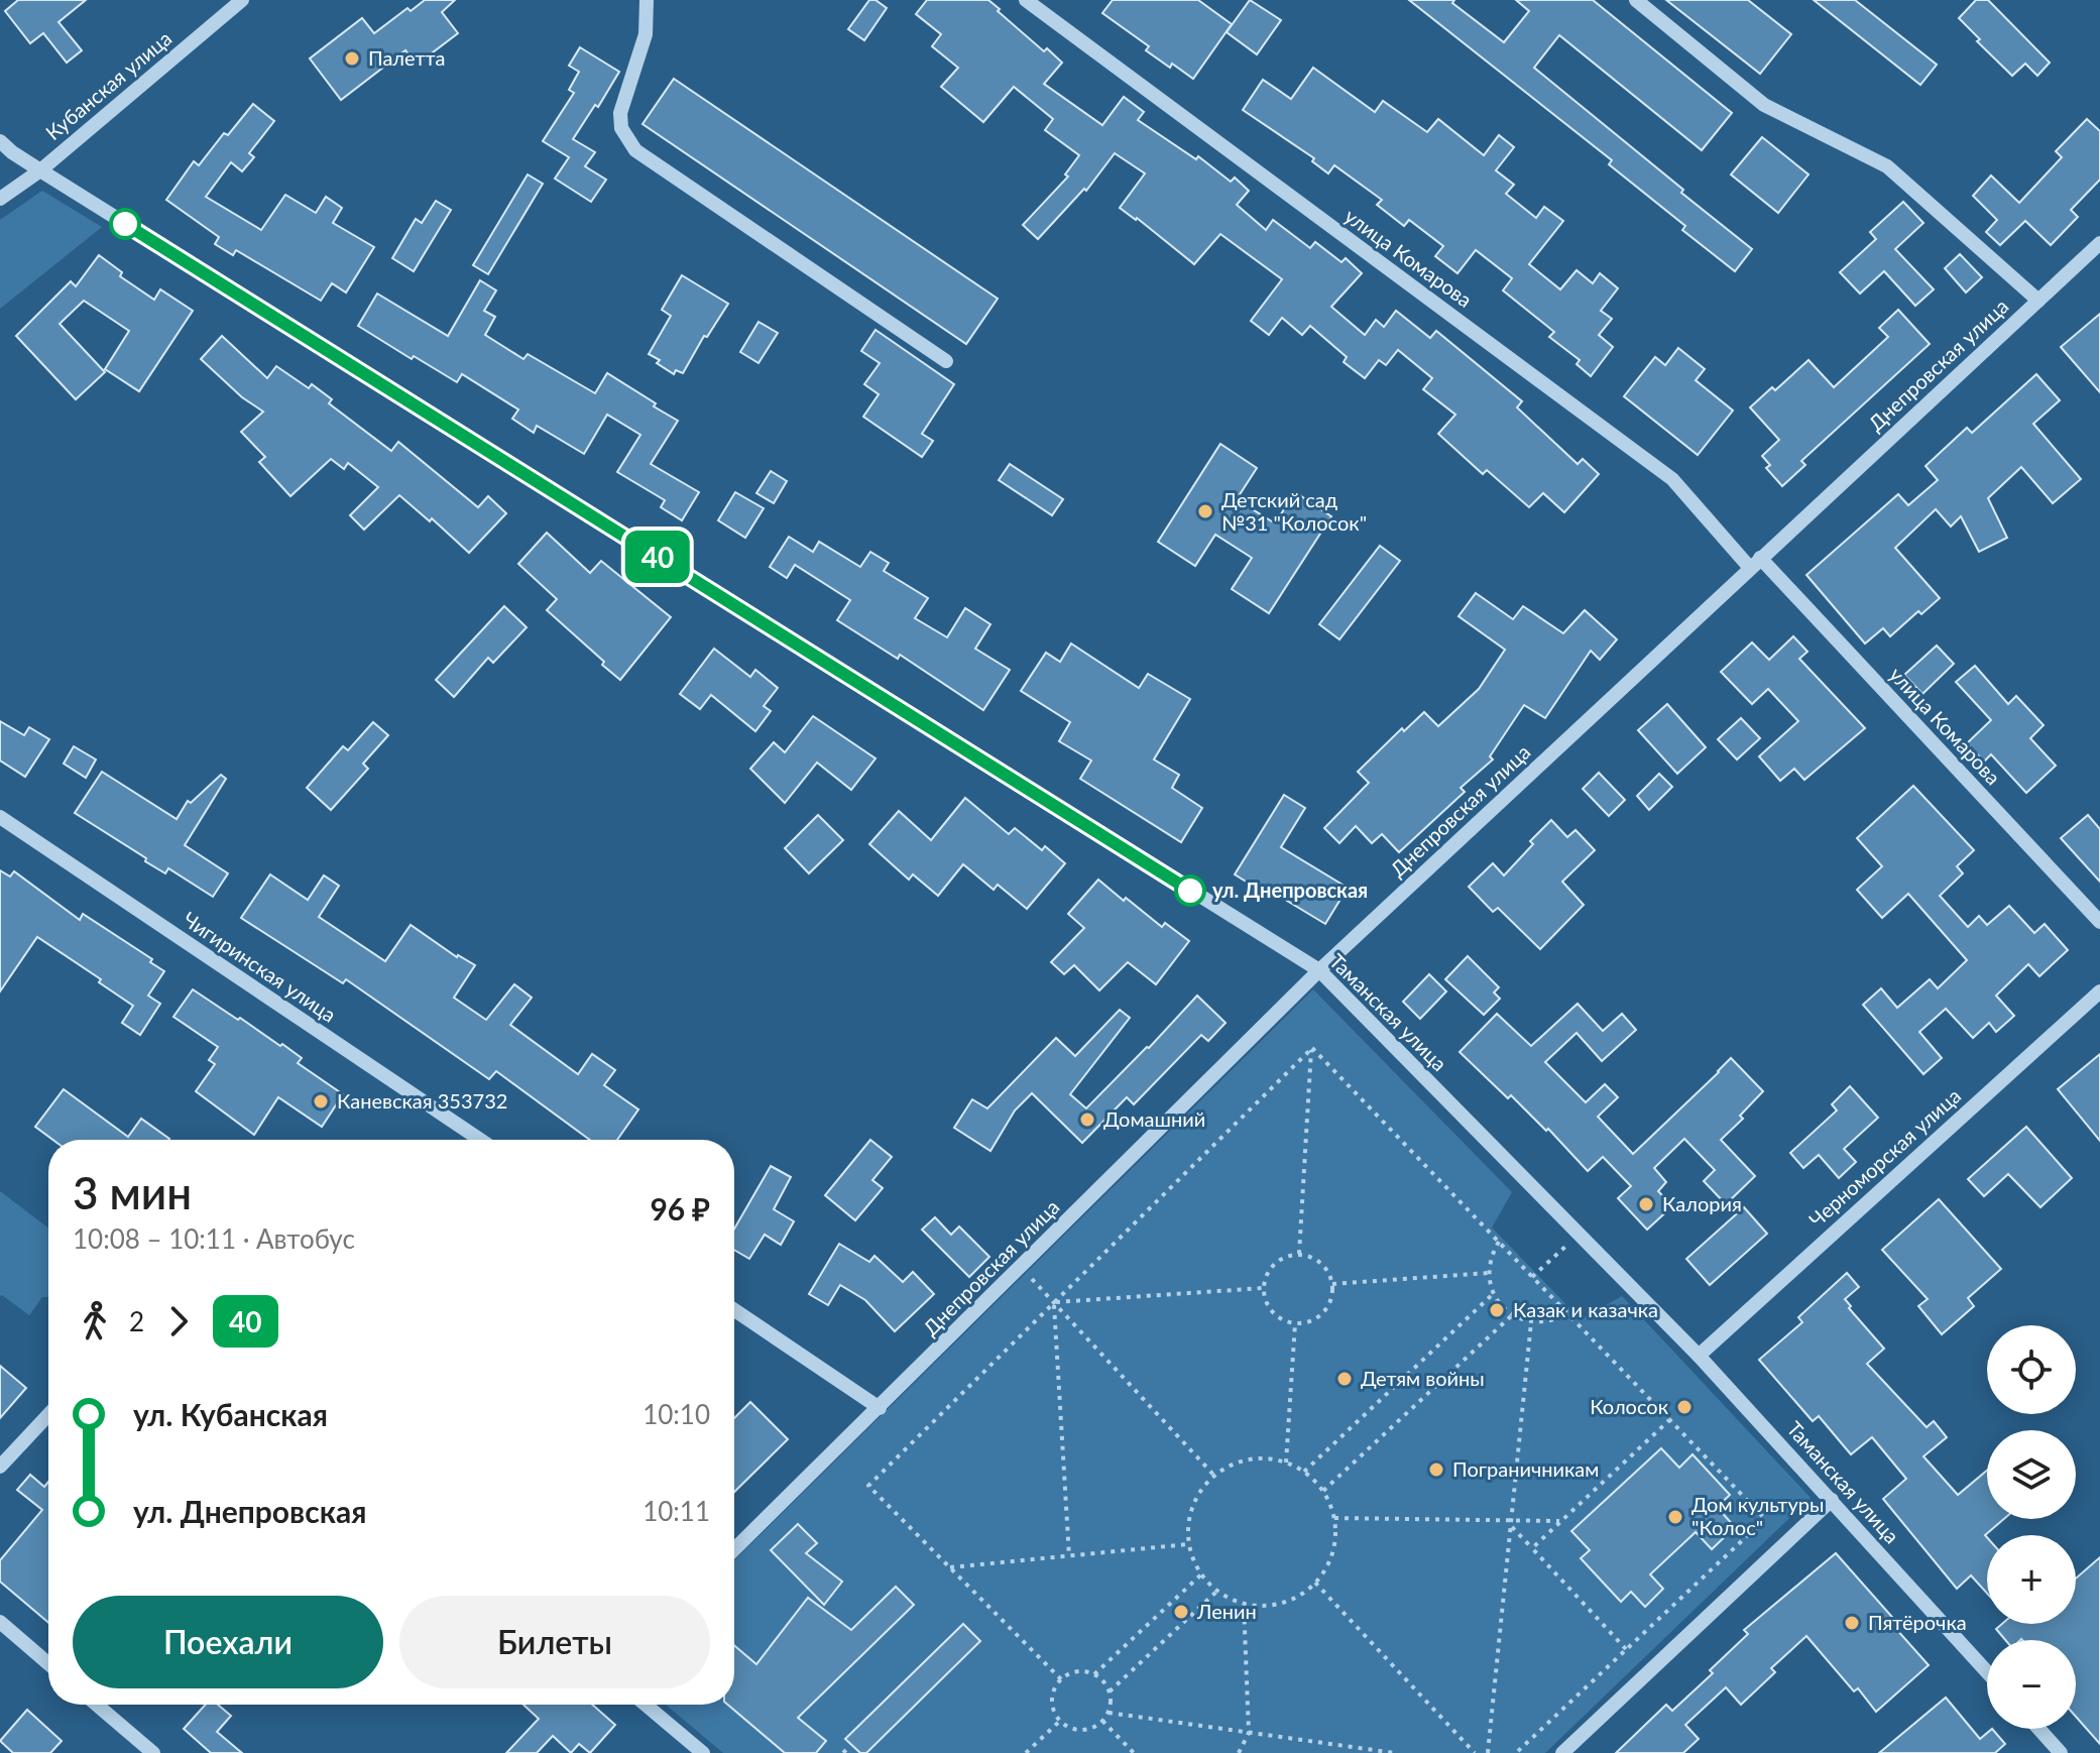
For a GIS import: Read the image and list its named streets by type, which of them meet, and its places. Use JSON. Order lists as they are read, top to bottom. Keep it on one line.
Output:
{"streets":{"street":["Кубанская улица","улица Комарова","Днепровская улица","Чигиринская улица","Таманская улица","Черноморская улица"]},"crossings":[["Кубанская улица","Таманская улица"],["улица Комарова","Днепровская улица"],["Днепровская улица","Таманская улица"],["Таманская улица","Черноморская улица"]],"places":["Палетта","Детский сад №31 \"Колосок\"","ул. Днепровская","Каневская 353732","Домашний","Калория","Казак и казачка","Детям войны","Колосок","Пограничникам","Дом культуры \"Колос\"","Ленин","Пятёрочка"],"lines":["bus line 40"],"page":{"on_map":"40","heading":["3 мин","10:08 – 10:11 · Автобус","96 ₽"],"legs":["2","40"],"map_buttons":["+","−"],"list":[{"name":"ул. Кубанская","value":"10:10"},{"name":"ул. Днепровская","value":"10:11"}],"buttons":["Поехали","Билеты"]}}
